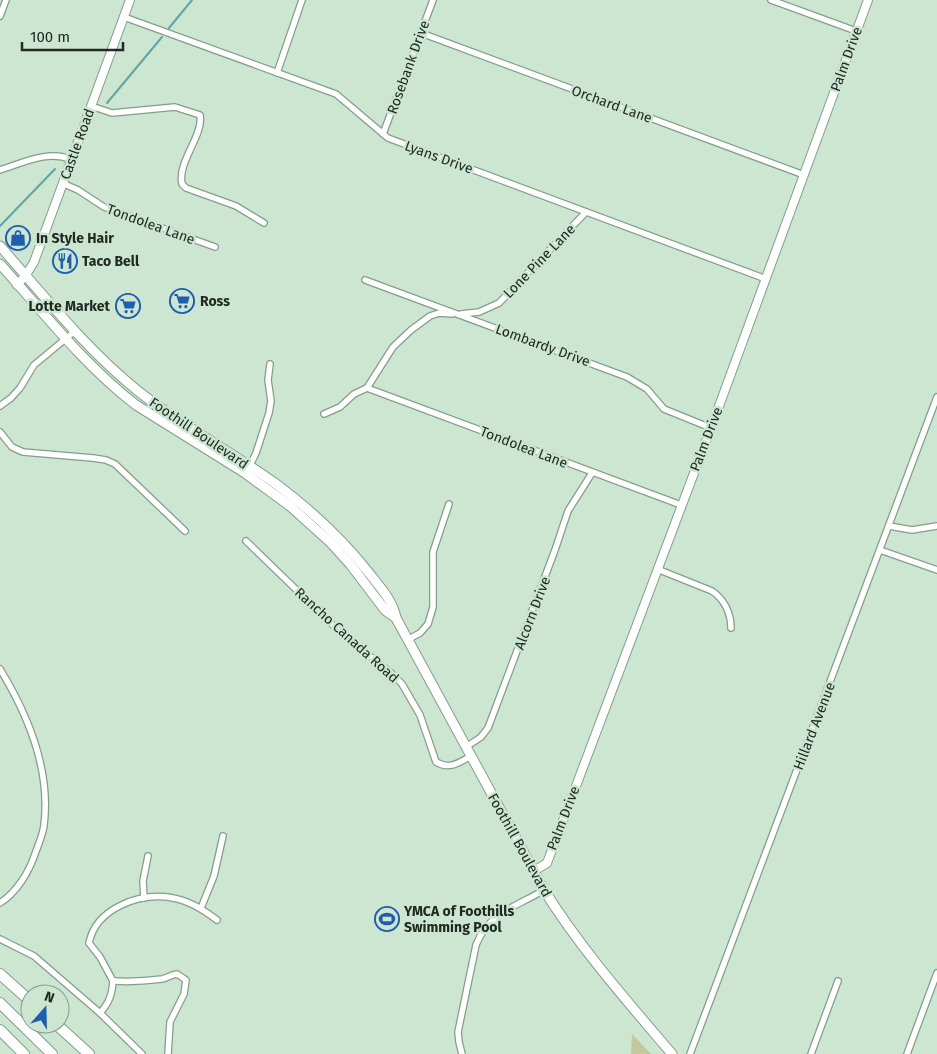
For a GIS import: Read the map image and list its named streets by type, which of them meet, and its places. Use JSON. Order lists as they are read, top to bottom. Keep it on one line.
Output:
{"streets":{"main road":["Foothill Boulevard"],"street":["Palm Drive","Rosebank Drive","Orchard Lane","Castle Road","Lyans Drive","Tondolea Lane","Lone Pine Lane","Lombardy Drive","Alcorn Drive","Rancho Canada Road","Hillard Avenue"]},"crossings":[["Palm Drive","Orchard Lane"],["Palm Drive","Lyans Drive"],["Palm Drive","Tondolea Lane"],["Palm Drive","Lombardy Drive"],["Palm Drive","Foothill Boulevard"],["Rosebank Drive","Orchard Lane"],["Rosebank Drive","Lyans Drive"],["Castle Road","Lyans Drive"],["Castle Road","Tondolea Lane"],["Castle Road","Foothill Boulevard"],["Lyans Drive","Lone Pine Lane"],["Tondolea Lane","Lone Pine Lane"],["Tondolea Lane","Alcorn Drive"],["Lone Pine Lane","Lombardy Drive"],["Foothill Boulevard","Alcorn Drive"],["Foothill Boulevard","Rancho Canada Road"]],"places":{"shop":["In Style Hair"],"restaurant":["Taco Bell"],"supermarket":["Ross","Lotte Market"],"sports":["YMCA of Foothills Swimming Pool"]},"scale_bar":"100 m","north":"top"}
